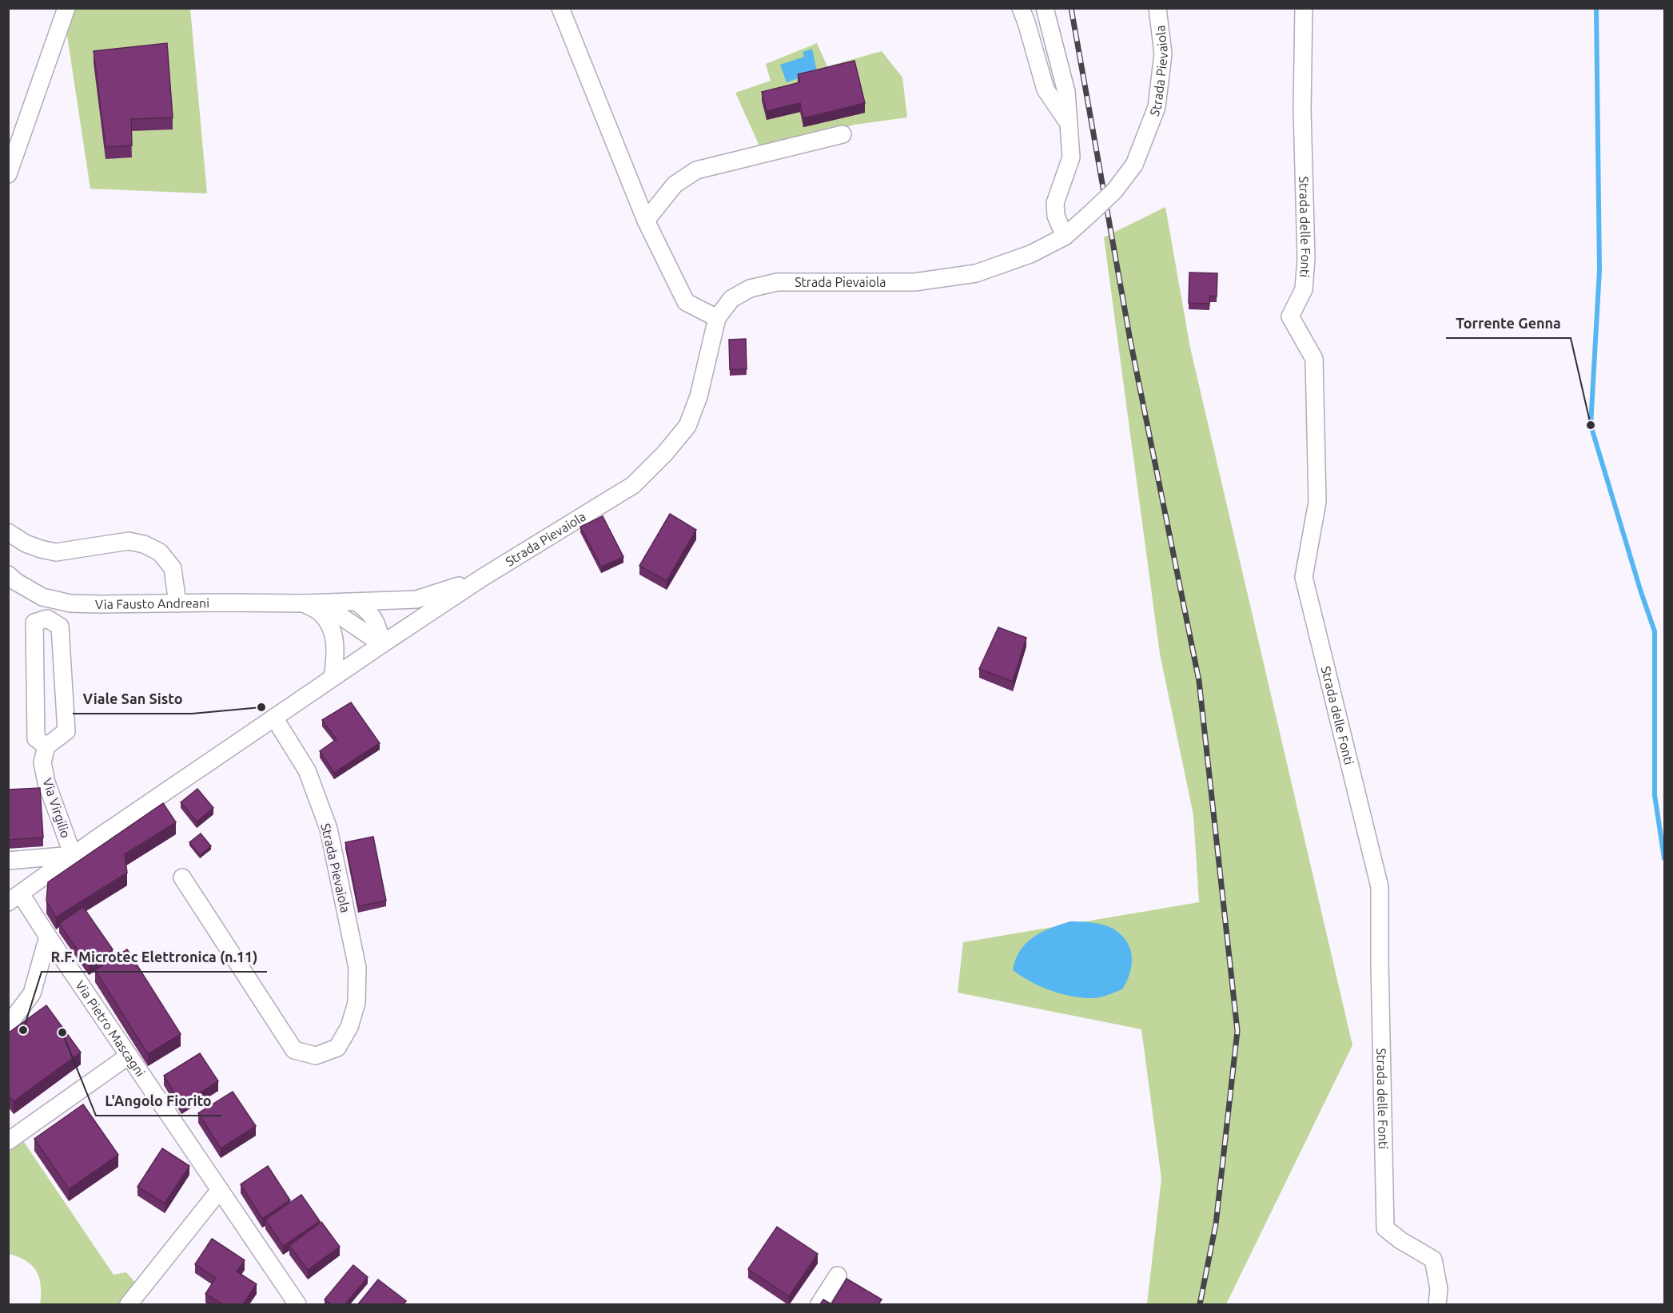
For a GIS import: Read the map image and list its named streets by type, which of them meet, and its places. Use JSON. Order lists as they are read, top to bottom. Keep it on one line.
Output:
{"streets":{"street":["Strada Pievaiola","Strada delle Fonti","Via Fausto Andreani","Via Virgilio","Via Pietro Mascagni"]},"crossings":[["Strada Pievaiola","Via Fausto Andreani"]],"places":["Torrente Genna","Viale San Sisto","R.F. Microtec Elettronica (n.11)","L'Angolo Fiorito"]}
